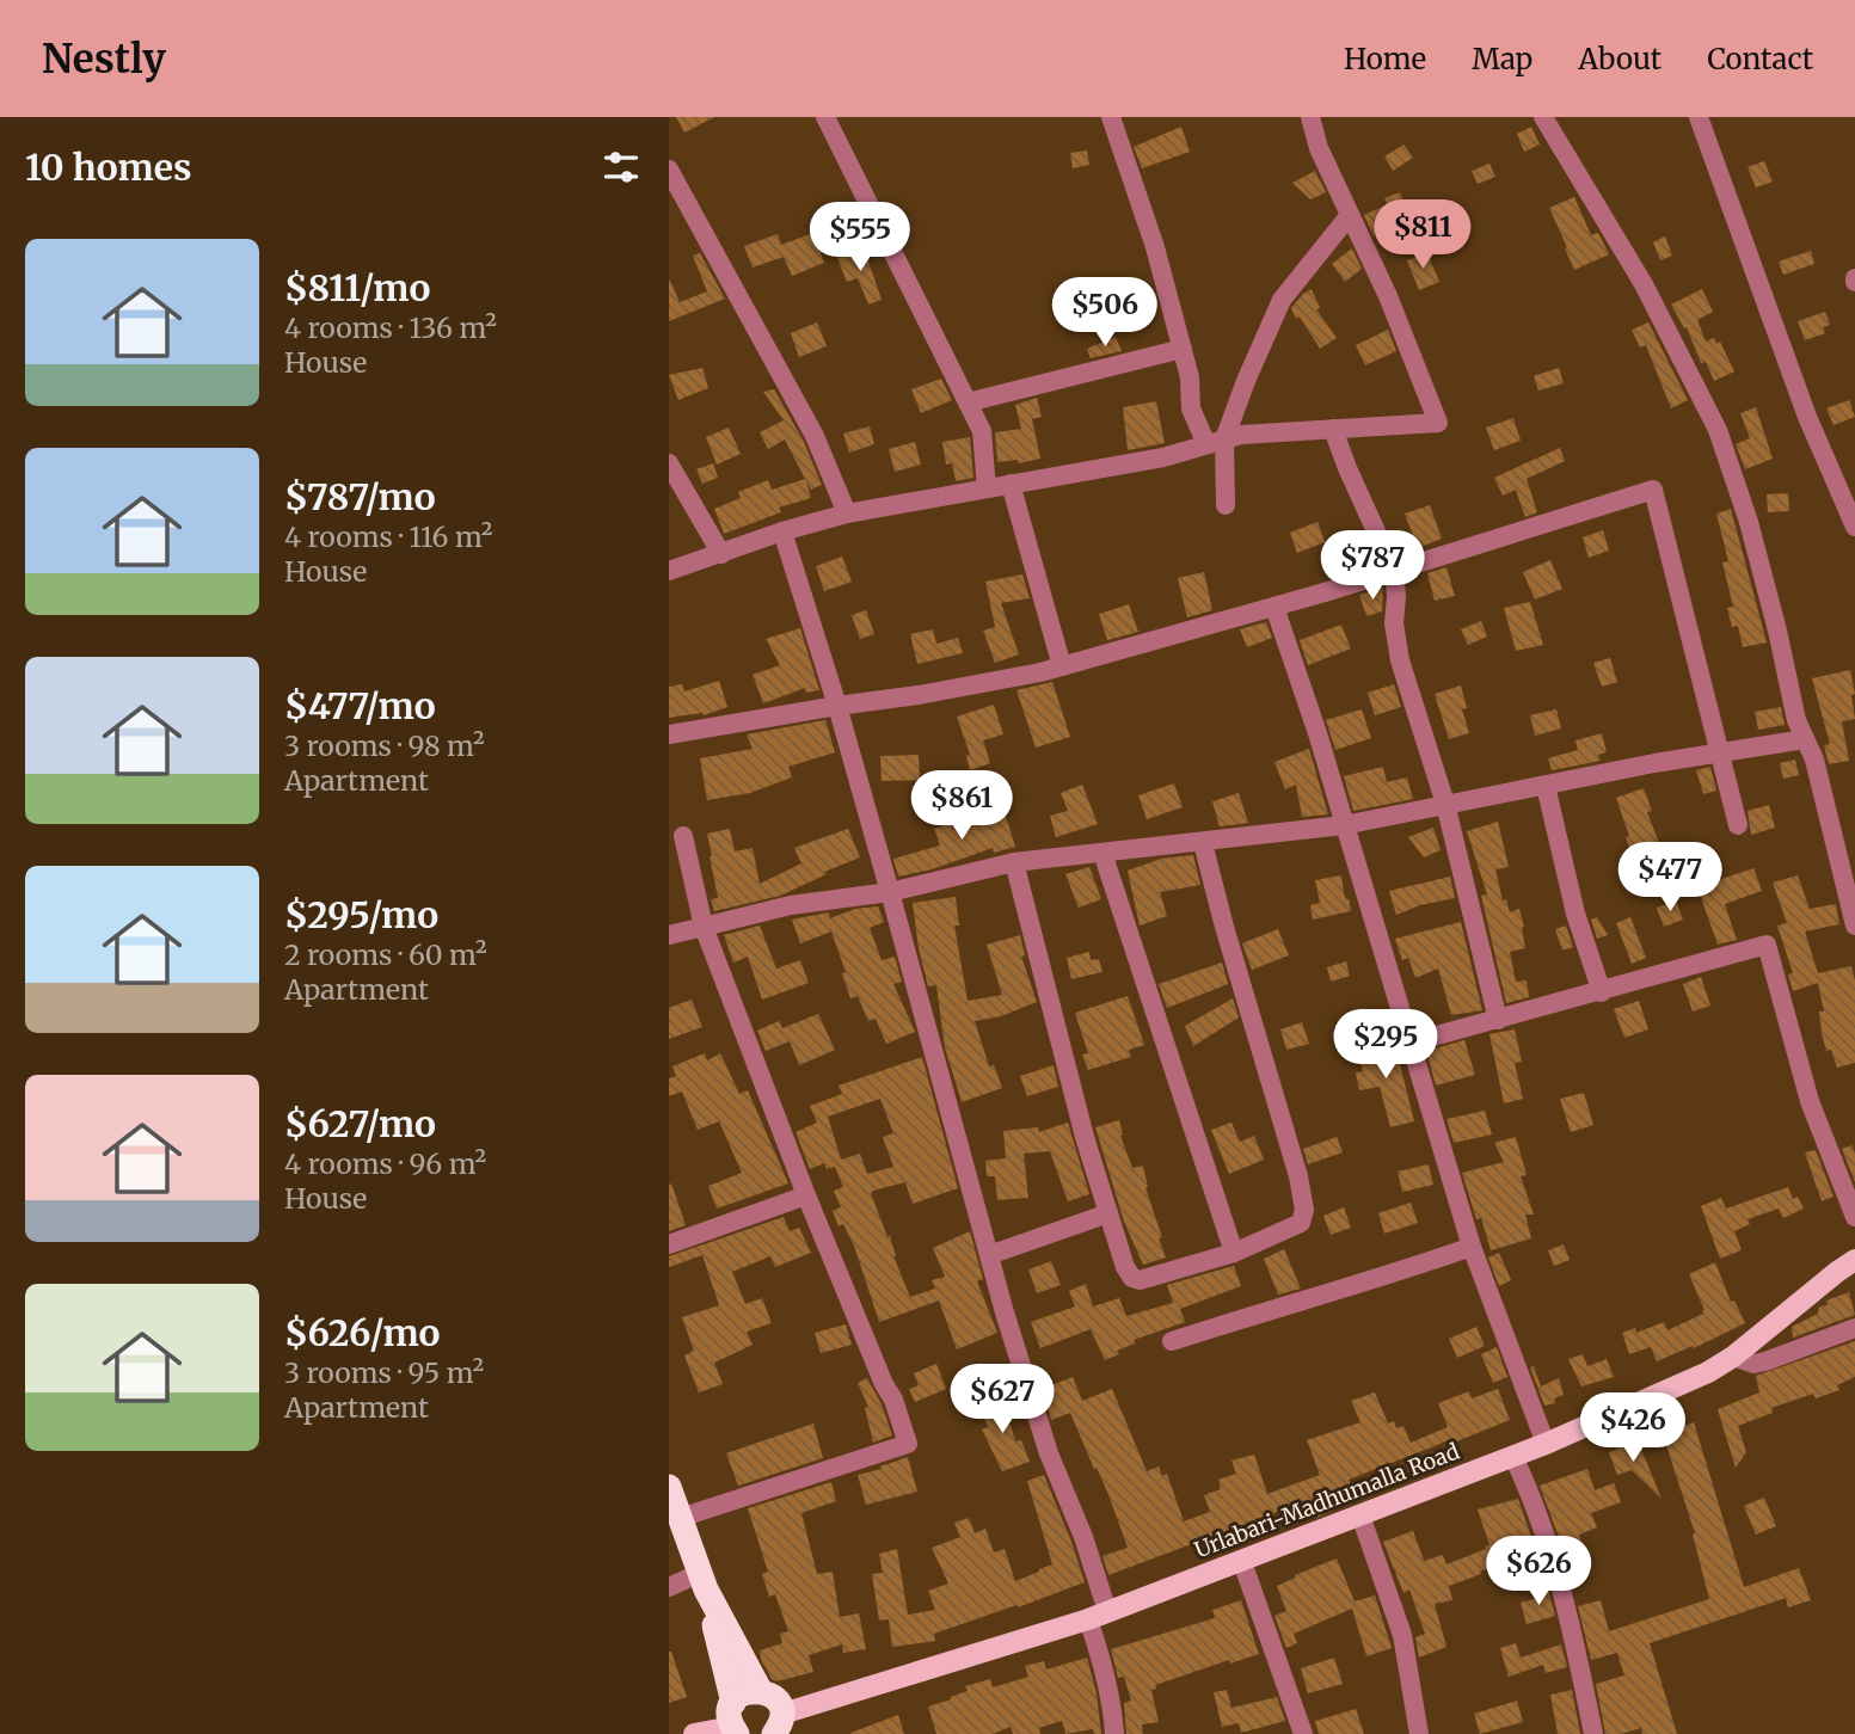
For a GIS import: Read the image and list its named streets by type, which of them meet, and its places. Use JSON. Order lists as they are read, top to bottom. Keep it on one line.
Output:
{"streets":{"main road":["Urlabari-Madhumalla Road"]},"page":{"header":"Nestly","nav":["Home","Map","About","Contact"],"heading":"10 homes","price":["$811","$555","$506","$787","$861","$477","$295","$627","$426","$626"],"list":[{"name":"$811/mo","note":"4 rooms · 136 m² · House"},{"name":"$787/mo","note":"4 rooms · 116 m² · House"},{"name":"$477/mo","note":"3 rooms · 98 m² · Apartment"},{"name":"$295/mo","note":"2 rooms · 60 m² · Apartment"},{"name":"$627/mo","note":"4 rooms · 96 m² · House"},{"name":"$626/mo","note":"3 rooms · 95 m² · Apartment"}]}}
